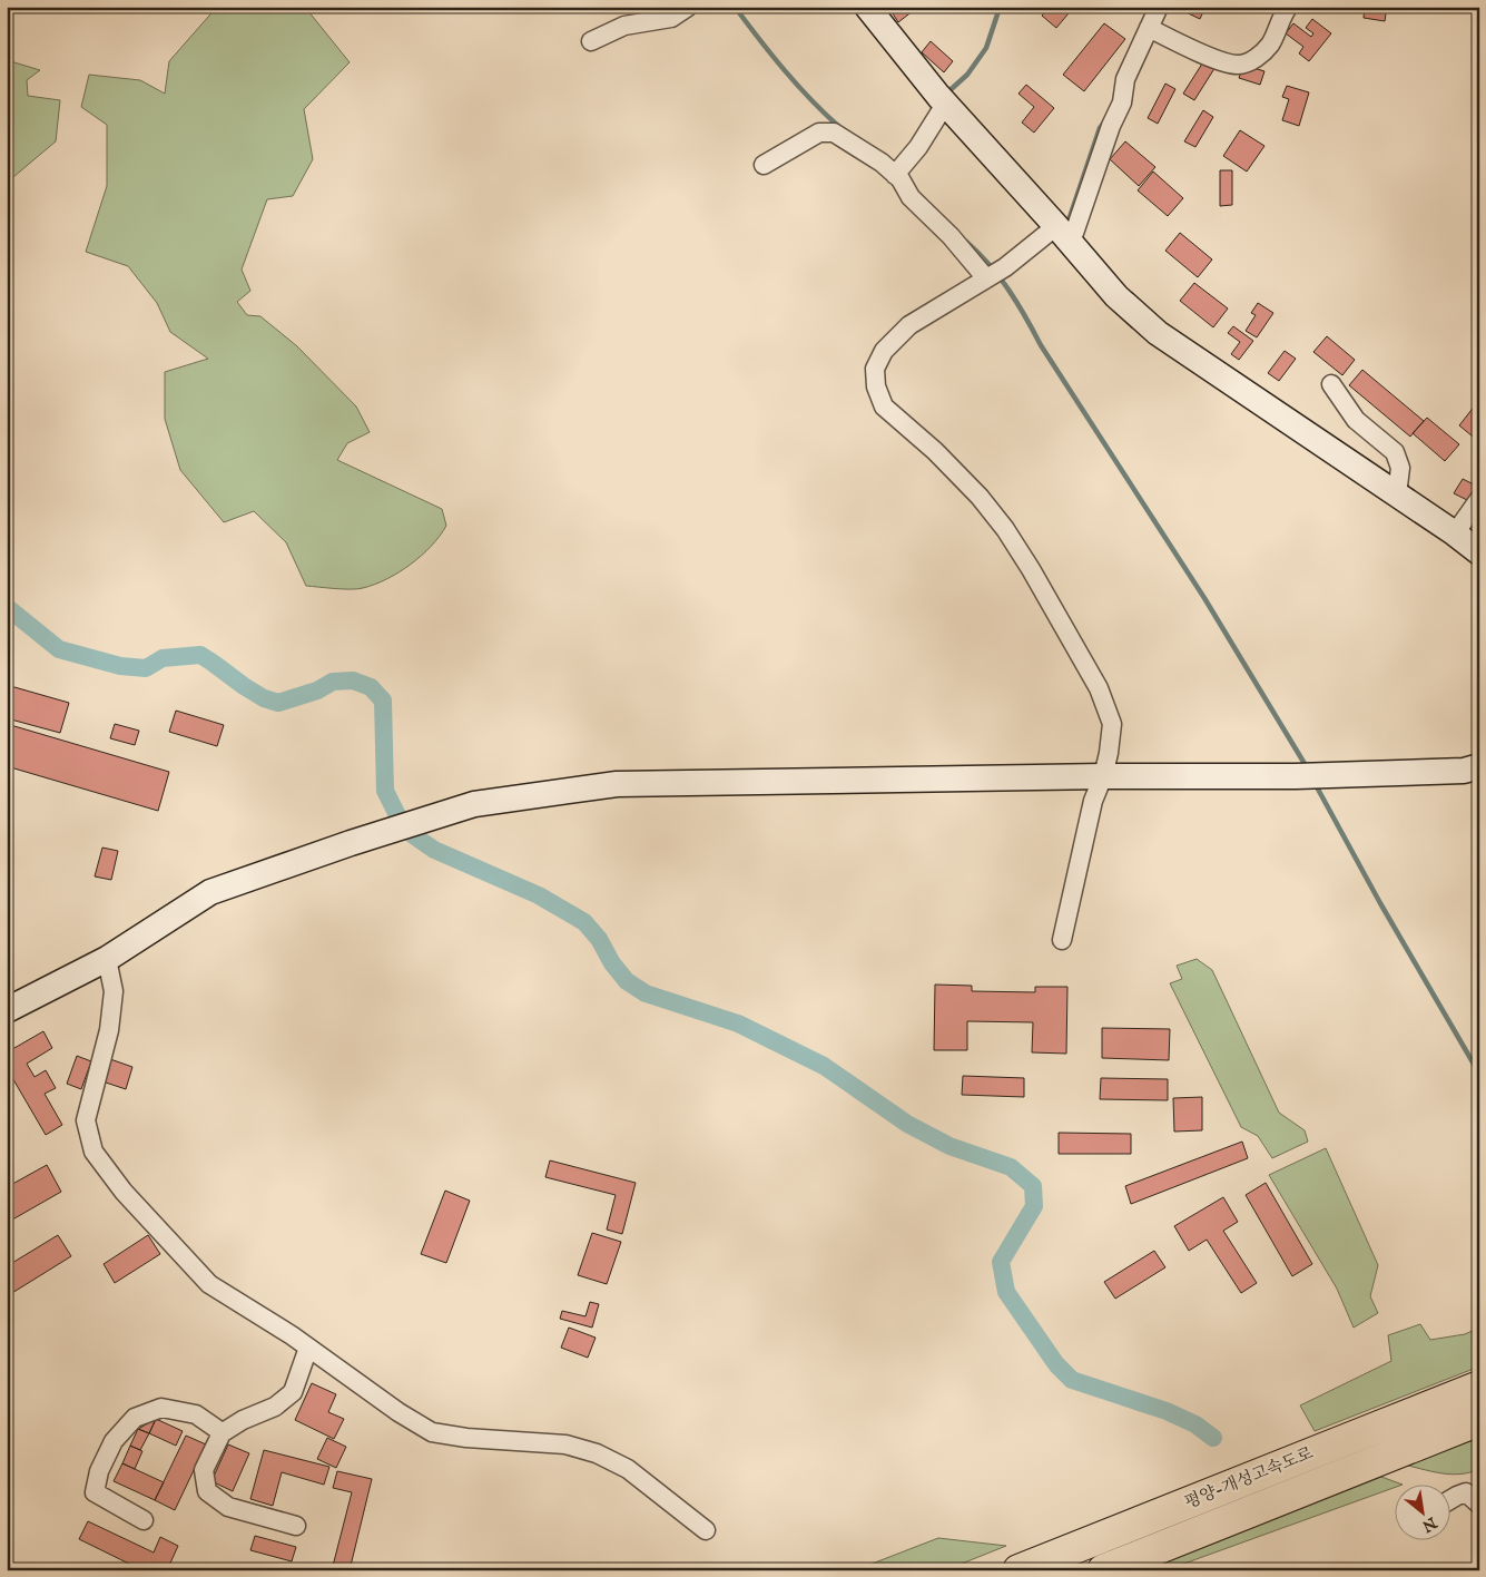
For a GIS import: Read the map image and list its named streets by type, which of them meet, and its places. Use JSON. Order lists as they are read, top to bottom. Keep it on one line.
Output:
{"streets":{"highway":["평양-개성고속도로"]},"north":"bottom right"}
